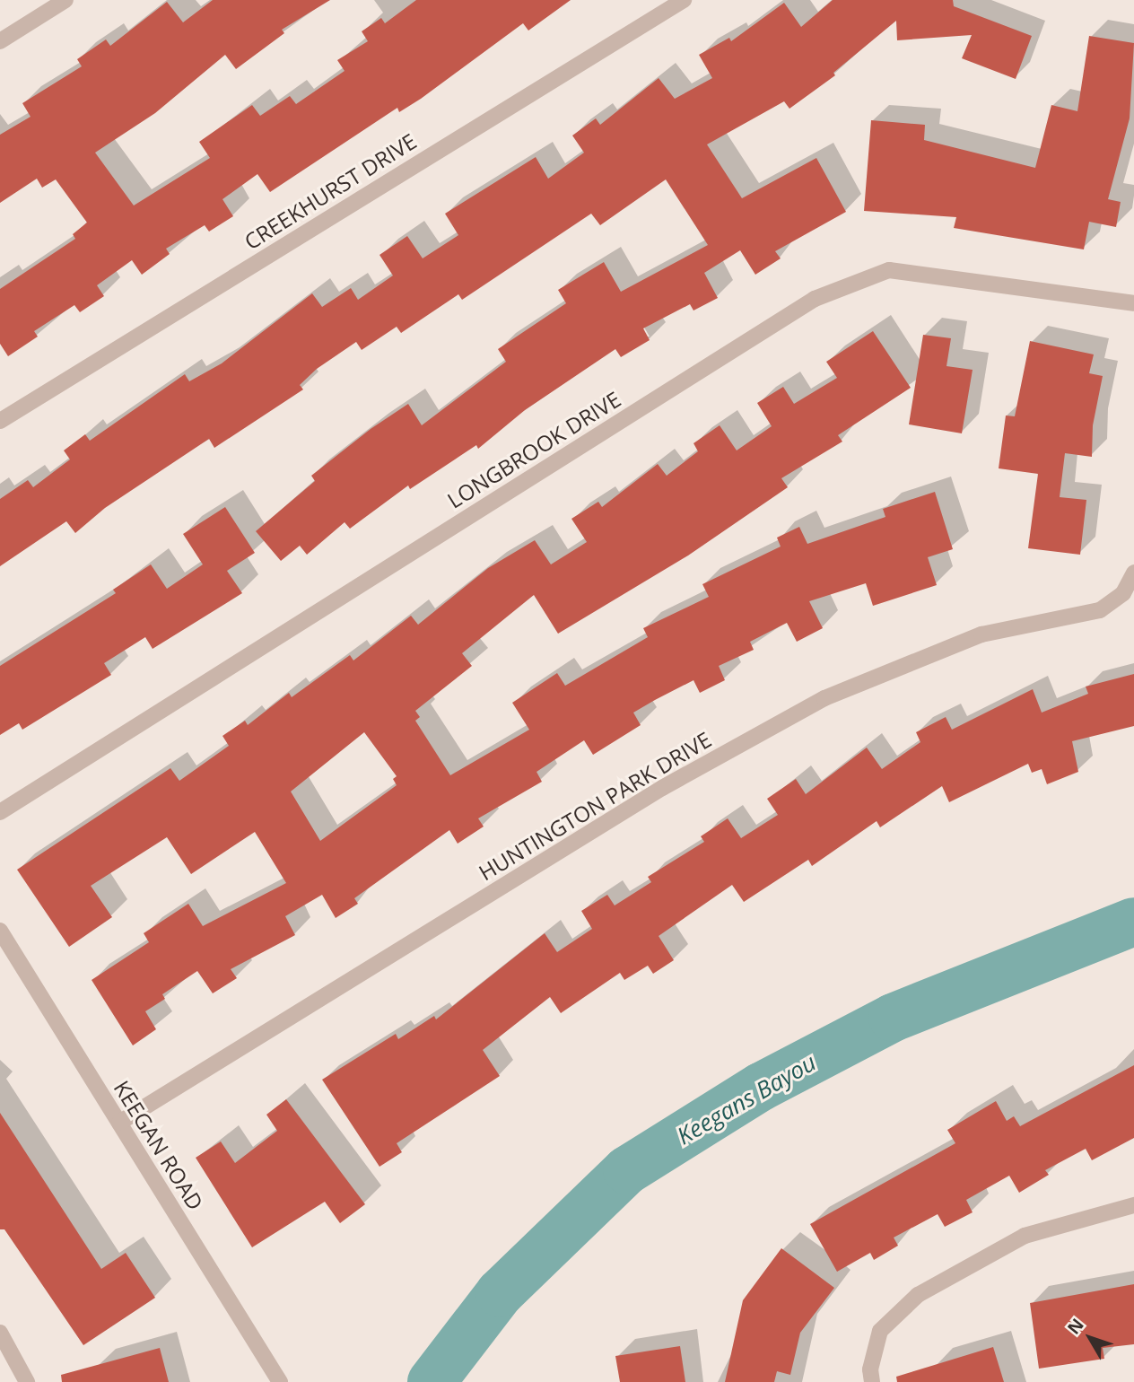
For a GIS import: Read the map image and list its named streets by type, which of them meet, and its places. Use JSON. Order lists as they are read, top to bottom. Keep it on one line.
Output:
{"streets":{"street":["CREEKHURST DRIVE","LONGBROOK DRIVE","HUNTINGTON PARK DRIVE","KEEGAN ROAD"]},"crossings":[["HUNTINGTON PARK DRIVE","KEEGAN ROAD"]],"water":["Keegans Bayou"],"north":"top left"}
